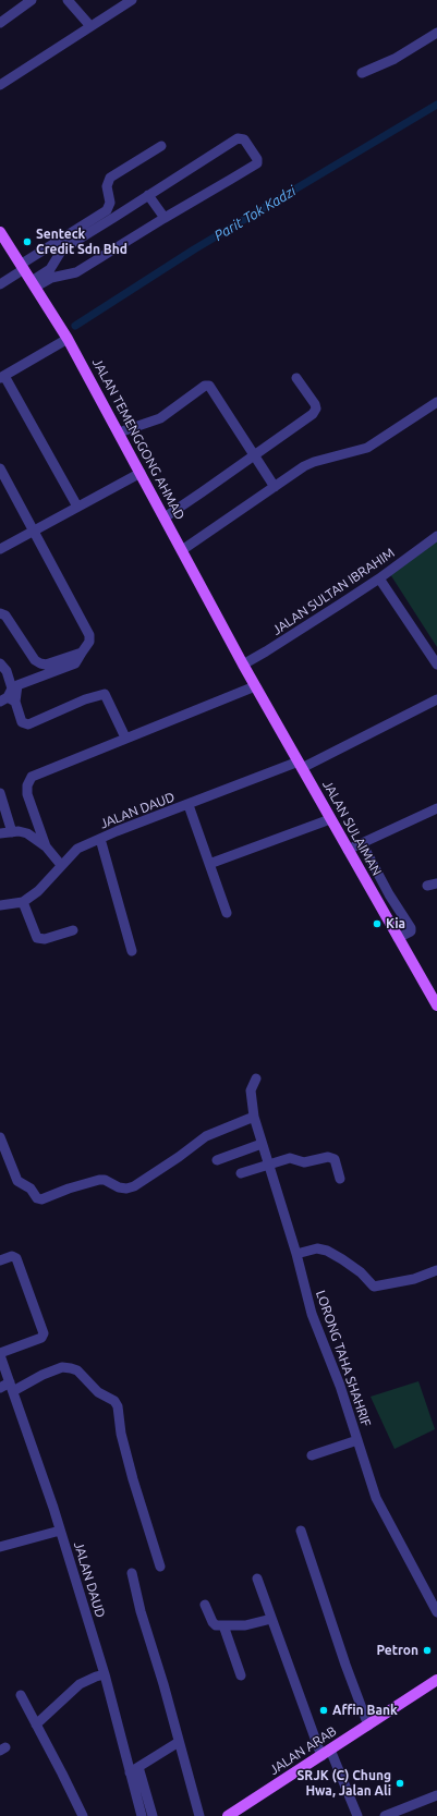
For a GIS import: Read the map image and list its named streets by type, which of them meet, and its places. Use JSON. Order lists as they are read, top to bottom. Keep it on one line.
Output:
{"streets":{"main road":["JALAN TEMENGGONG AHMAD","JALAN SULAIMAN","JALAN ARAB"],"street":["JALAN SULTAN IBRAHIM","JALAN DAUD","LORONG TAHA SHAHRIF"]},"crossings":[["JALAN TEMENGGONG AHMAD","JALAN SULTAN IBRAHIM"],["JALAN TEMENGGONG AHMAD","JALAN SULAIMAN"],["JALAN SULTAN IBRAHIM","JALAN SULAIMAN"],["JALAN DAUD","JALAN SULAIMAN"]],"water":["Parit Tok Kadzi"],"places":["Senteck Credit Sdn Bhd","Kia","Petron","Affin Bank","SRJK (C) Chung Hwa, Jalan Ali"]}
